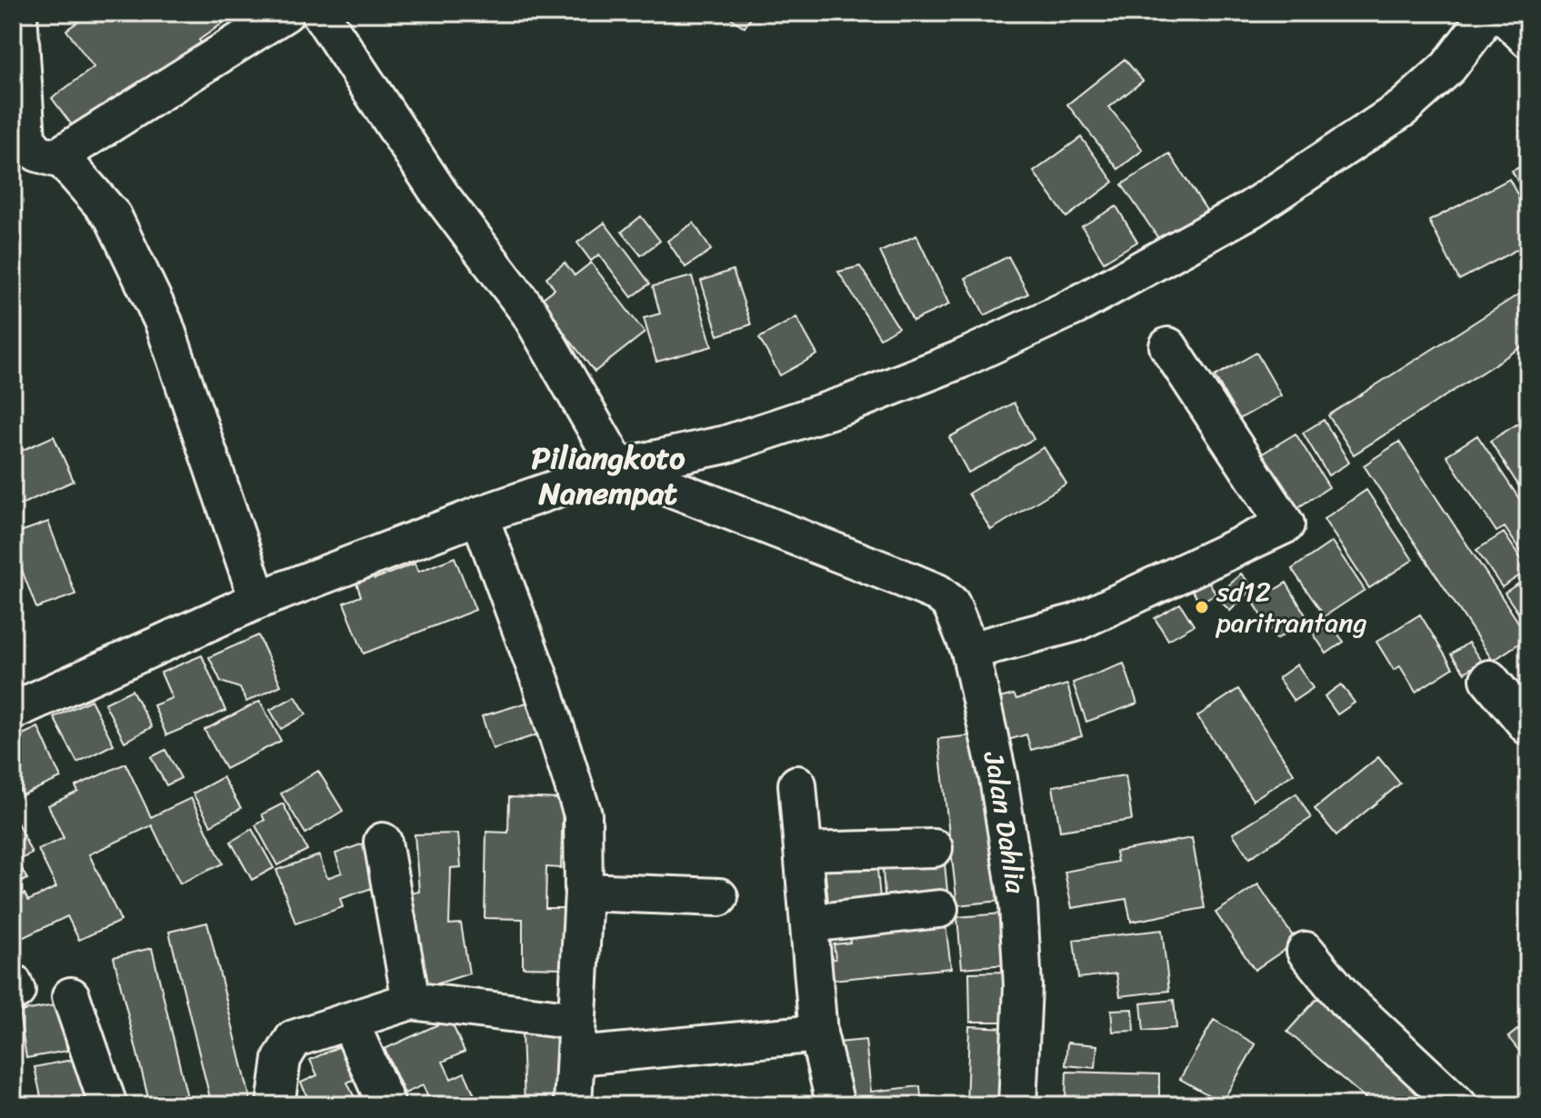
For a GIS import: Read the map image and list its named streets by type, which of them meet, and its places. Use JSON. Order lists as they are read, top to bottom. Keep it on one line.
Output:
{"streets":{"street":["Jalan Dahlia"]},"districts":["Piliangkoto Nanempat"],"places":["sd12 paritrantang"]}
